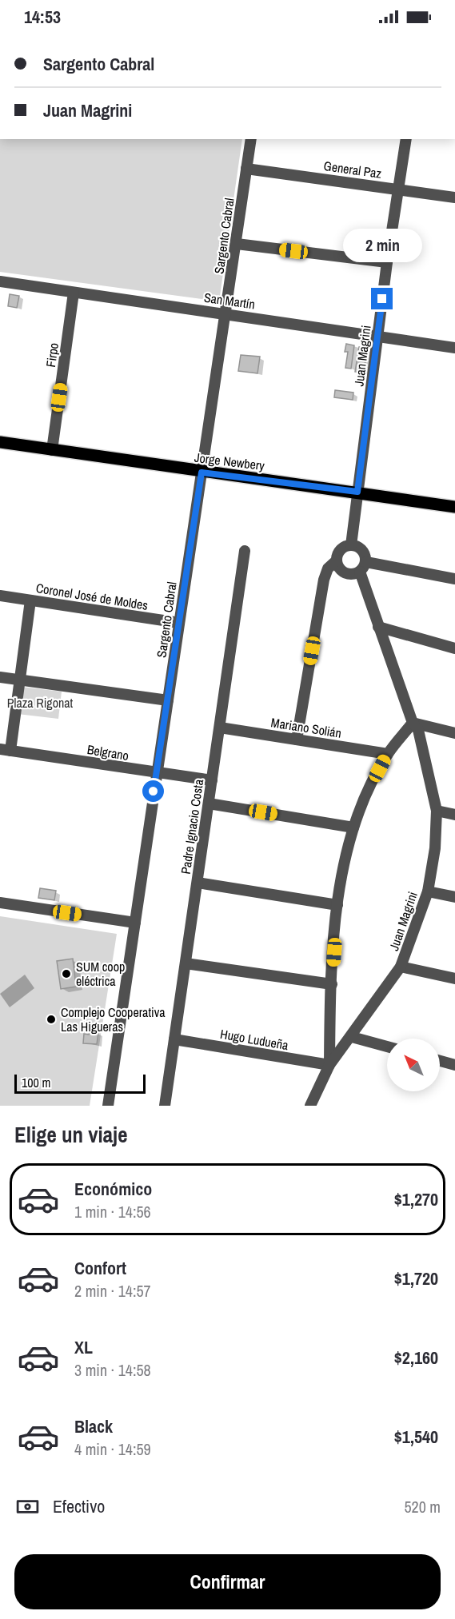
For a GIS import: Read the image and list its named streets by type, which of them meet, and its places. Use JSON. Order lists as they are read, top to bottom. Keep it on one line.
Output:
{"streets":{"main road":["Jorge Newbery"],"street":["General Paz","Sargento Cabral","San Martín","Firpo","Juan Magrini","Coronel José de Moldes","Mariano Solián","Belgrano","Padre Ignacio Costa","Hugo Ludueña"]},"crossings":[["General Paz","Sargento Cabral"],["General Paz","Juan Magrini"],["Sargento Cabral","San Martín"],["Sargento Cabral","Jorge Newbery"],["Sargento Cabral","Coronel José de Moldes"],["Sargento Cabral","Belgrano"],["San Martín","Firpo"],["San Martín","Juan Magrini"],["Firpo","Jorge Newbery"],["Juan Magrini","Jorge Newbery"],["Juan Magrini","Hugo Ludueña"],["Mariano Solián","Padre Ignacio Costa"],["Belgrano","Padre Ignacio Costa"],["Padre Ignacio Costa","Hugo Ludueña"]],"parks":["Plaza Rigonat"],"places":["SUM coop eléctrica","Complejo Cooperativa Las Higueras"],"scale_bar":"100 m","north":"top left","page":{"status":"14:53","banner":["Sargento Cabral","Juan Magrini"],"bubble":"2 min","scale":"100 m","heading":"Elige un viaje","list":[{"name":"Económico","note":"1 min · 14:56","value":"$1,270"},{"name":"Confort","note":"2 min · 14:57","value":"$1,720"},{"name":"XL","note":"3 min · 14:58","value":"$2,160"},{"name":"Black","note":"4 min · 14:59","value":"$1,540"}],"pay":["Efectivo","520 m"],"buttons":"Confirmar"}}
